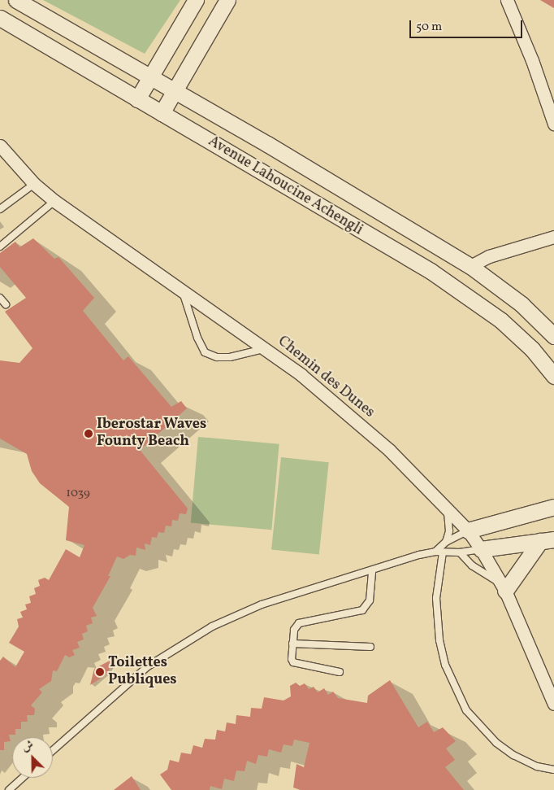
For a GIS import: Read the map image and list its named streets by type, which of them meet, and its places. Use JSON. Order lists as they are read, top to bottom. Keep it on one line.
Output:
{"streets":{"street":["Avenue Lahoucine Achengli","Chemin des Dunes"]},"places":["Iberostar Waves Founty Beach","Toilettes Publiques"],"house_numbers":["1039"],"scale_bar":"50 m","north":"top left"}
